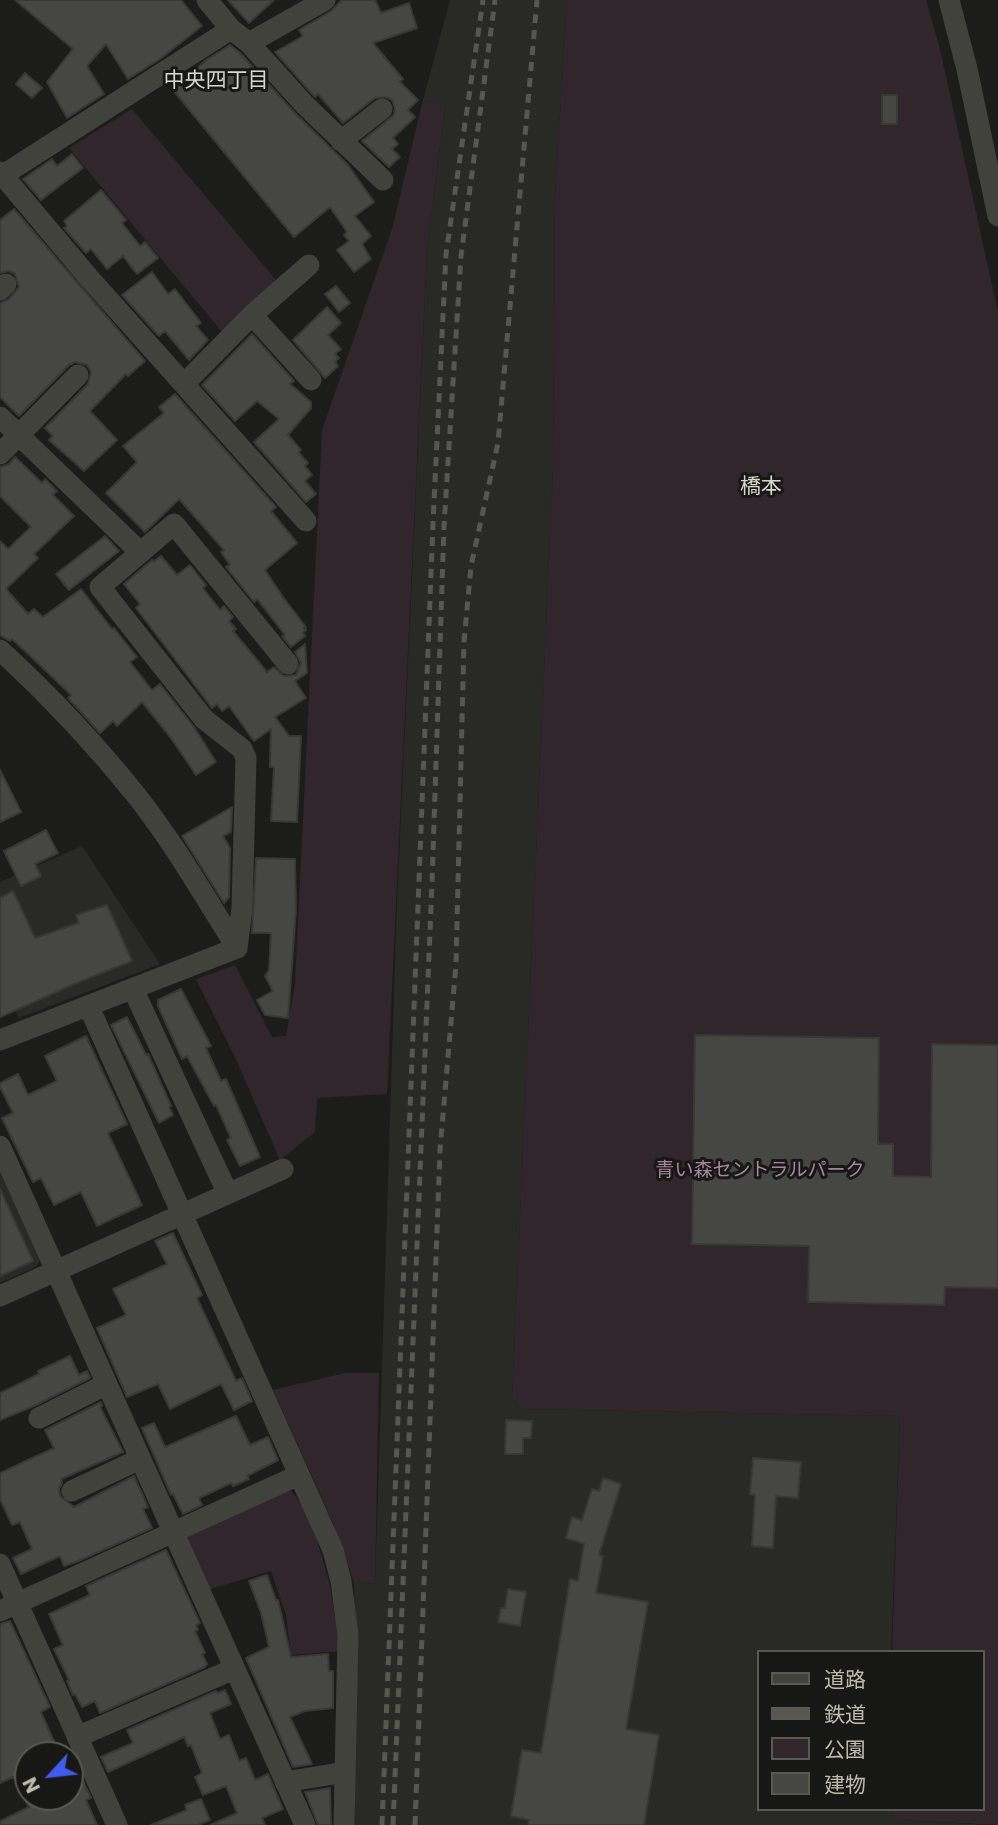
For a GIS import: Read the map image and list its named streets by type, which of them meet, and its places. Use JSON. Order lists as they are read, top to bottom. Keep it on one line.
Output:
{"districts":["中央四丁目","橋本"],"parks":["青い森セントラルパーク"],"legend":["道路","鉄道","公園","建物"],"north":"bottom left"}
